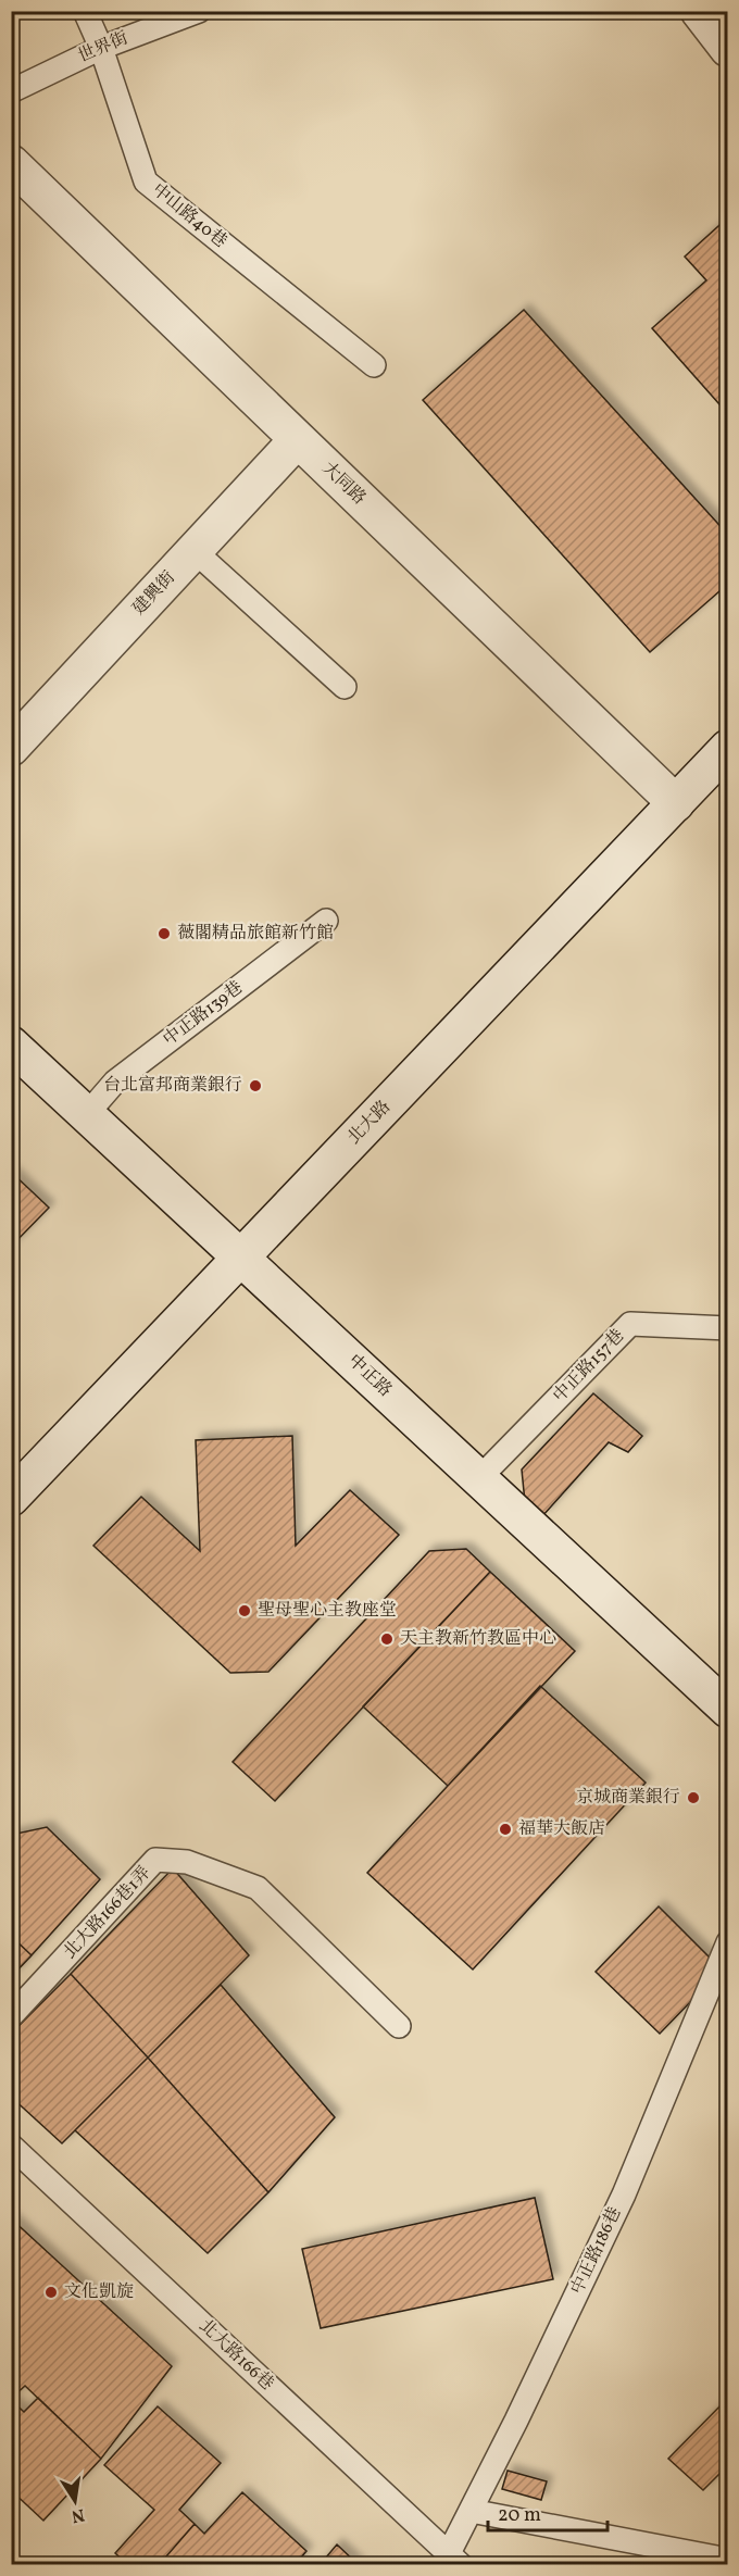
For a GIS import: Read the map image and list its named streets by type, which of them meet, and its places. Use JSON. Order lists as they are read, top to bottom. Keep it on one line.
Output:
{"streets":{"street":["大同路","建興街","北大路","中正路"],"lane":["世界街","中山路40巷","中正路139巷","中正路157巷","北大路166巷1弄","中正路186巷","北大路166巷"]},"crossings":[["世界街","中山路40巷"],["大同路","建興街"],["大同路","北大路"],["中正路139巷","中正路"],["北大路","中正路"],["中正路157巷","中正路"],["中正路186巷","北大路166巷"]],"places":["薇閣精品旅館新竹館","台北富邦商業銀行","聖母聖心主教座堂","天主教新竹教區中心","京城商業銀行","福華大飯店","文化凱旋"],"scale_bar":"20 m","north":"bottom"}
